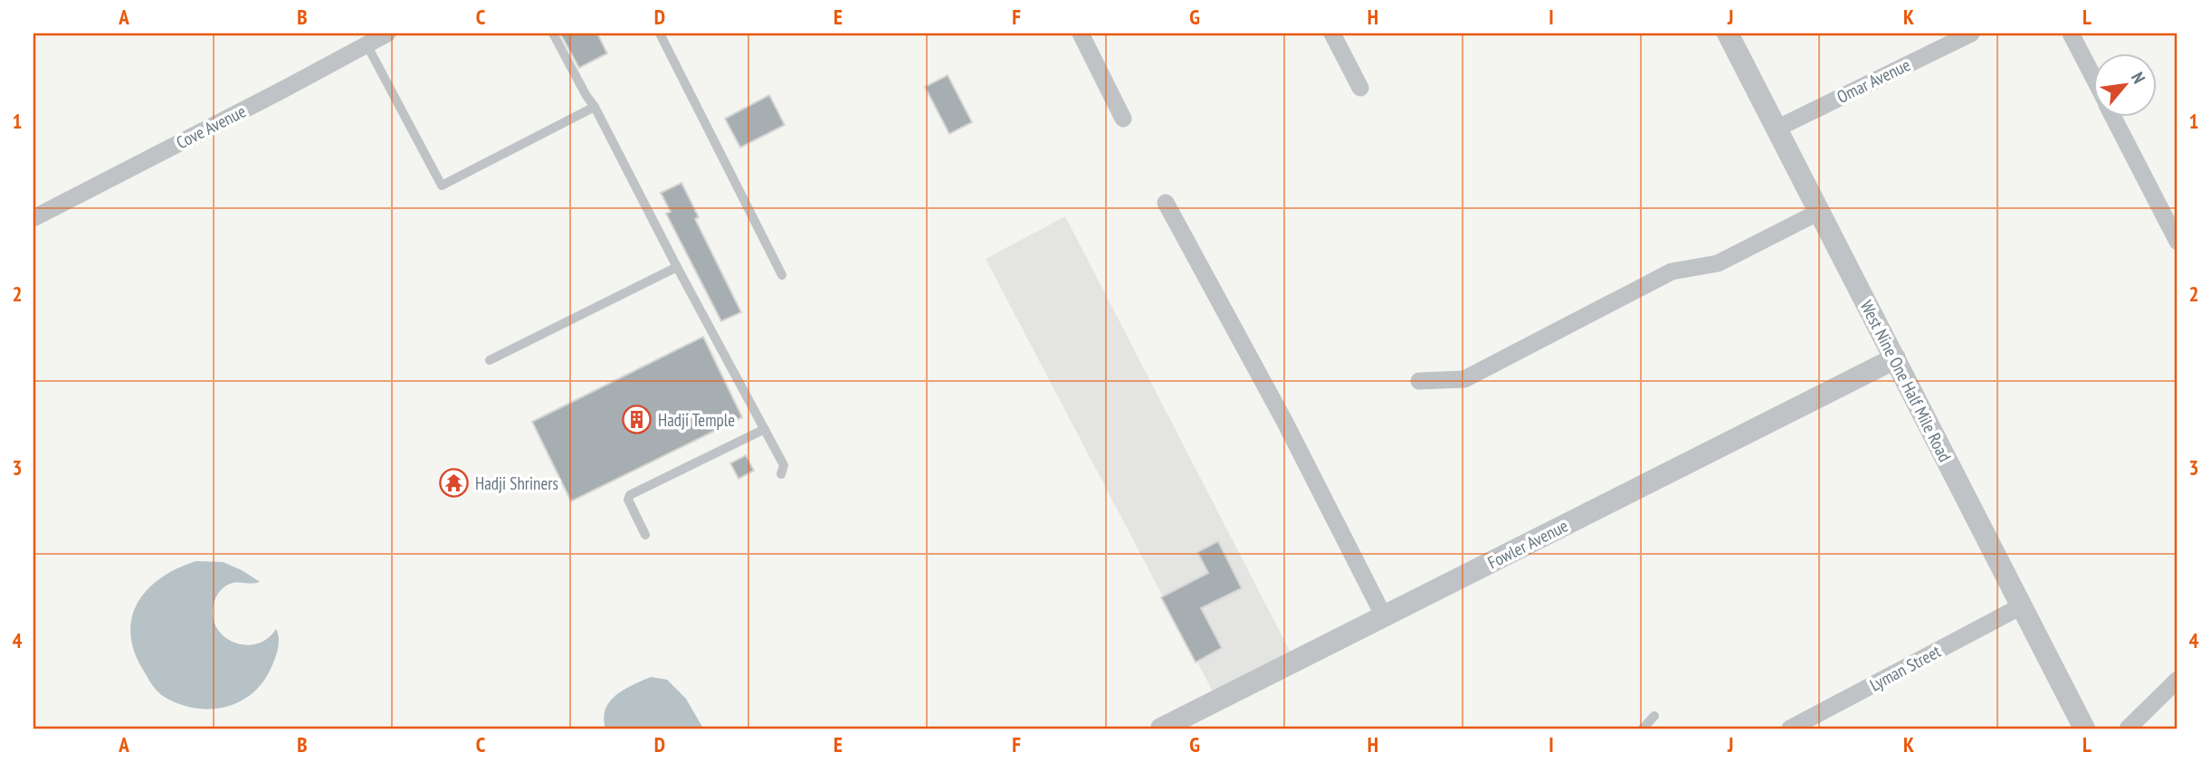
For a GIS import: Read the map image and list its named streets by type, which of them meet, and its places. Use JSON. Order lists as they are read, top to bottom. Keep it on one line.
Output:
{"streets":{"street":["Omar Avenue","Cove Avenue","West Nine One Half Mile Road","Fowler Avenue","Lyman Street"]},"crossings":[["Omar Avenue","West Nine One Half Mile Road"],["West Nine One Half Mile Road","Fowler Avenue"],["West Nine One Half Mile Road","Lyman Street"]],"places":{"building":["Hadji Temple"],"temple":["Hadji Shriners"]},"north":"top right","grid":{"columns":["A","B","C","D","E","F","G","H","I","J","K","L"],"rows":["1","2","3","4"]}}
